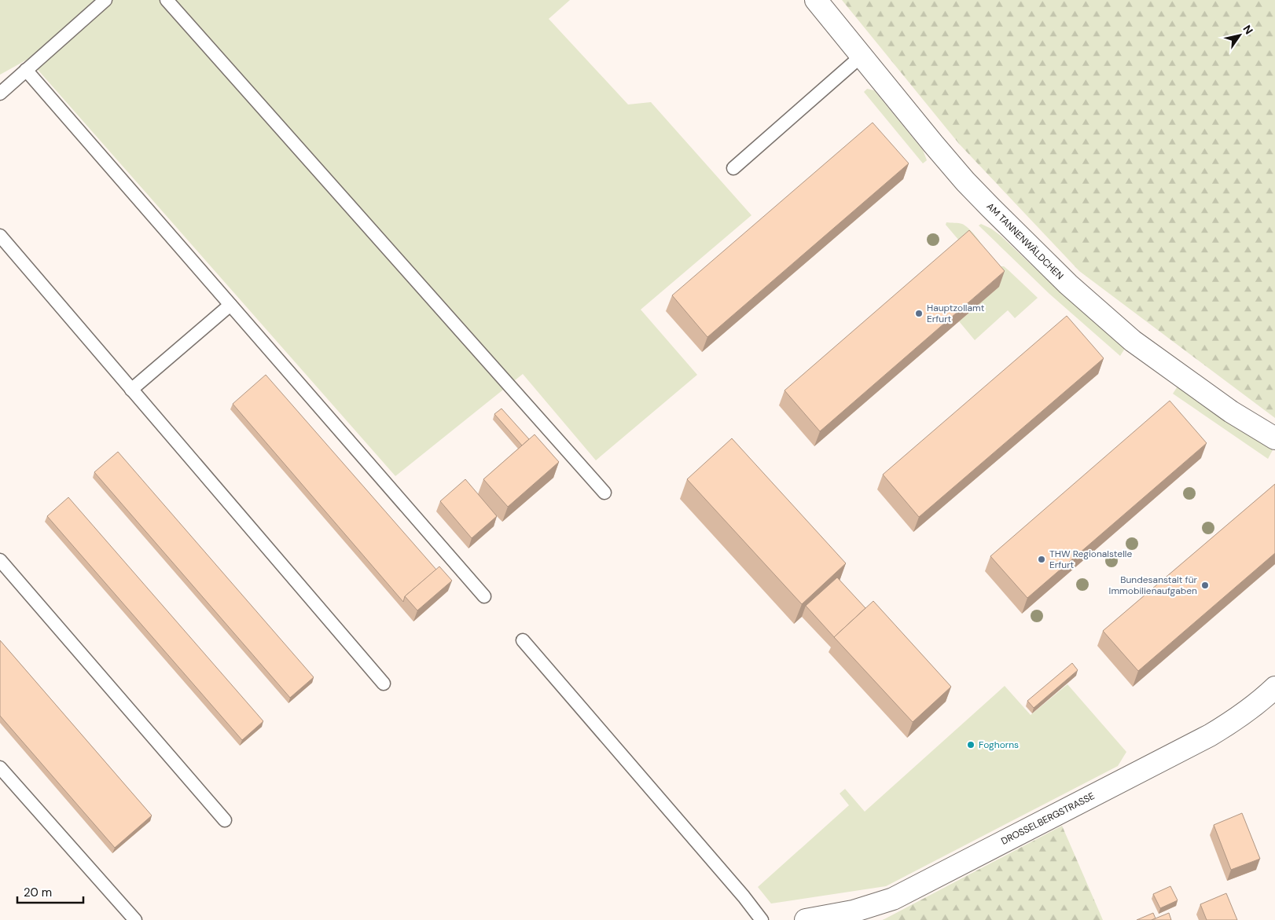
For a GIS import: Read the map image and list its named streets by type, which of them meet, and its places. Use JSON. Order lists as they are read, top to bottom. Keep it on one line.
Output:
{"streets":{"street":["AM TANNENWÄLDCHEN","DROSSELBERGSTRASSE"]},"places":["Hauptzollamt Erfurt","THW Regionalstelle Erfurt","Bundesanstalt für Immobilienaufgaben","Foghorns"],"scale_bar":"20 m","north":"top right"}
